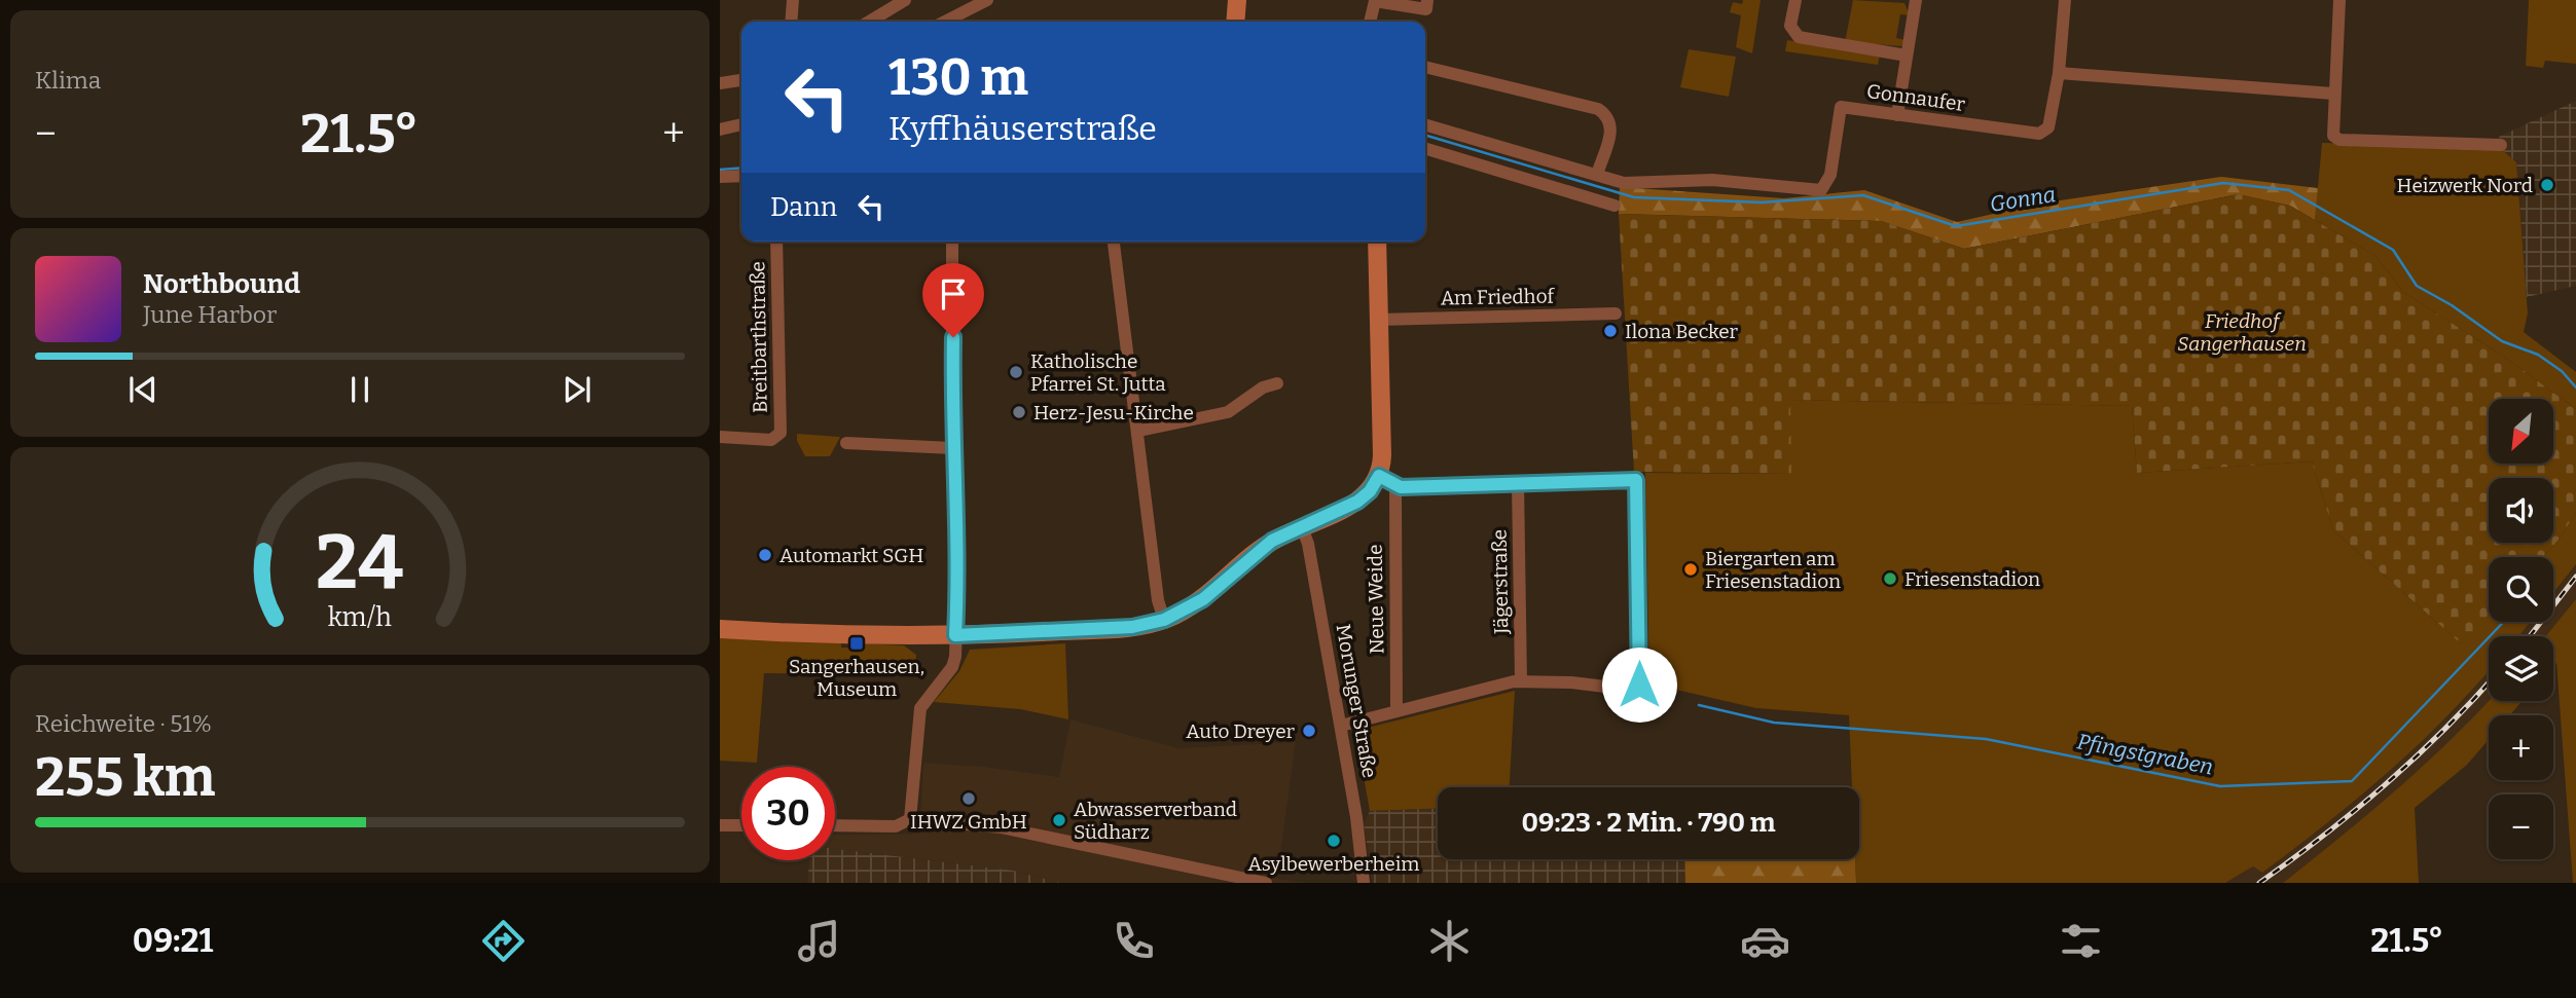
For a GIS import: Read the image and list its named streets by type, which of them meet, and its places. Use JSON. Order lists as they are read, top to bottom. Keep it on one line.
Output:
{"streets":{"street":["Gonnaufer","Am Friedhof","Breitbarthstraße","Jägerstraße","Neue Weide","Morunger Straße"]},"water":["Gonna","Pfingstgraben"],"parks":["Friedhof Sangerhausen"],"places":{"other":["Heizwerk Nord","Ilona Becker","Katholische Pfarrei St. Jutta","Herz-Jesu-Kirche","Automarkt SGH","Biergarten am Friesenstadion","Friesenstadion","Auto Dreyer","IHWZ GmbH","Abwasserverband Südharz","Asylbewerberheim"],"transit":["Sangerhausen, Museum"]},"north":"bottom left","page":{"tile":["Klima",["Reichweite · 51%","255 km"]],"turn":["130 m","Kyffhäuserstraße"],"heat":["−","21.5°","+"],"then":"Dann","song":["Northbound","June Harbor"],"map_buttons":["+","−"],"limit":"30","trip":"09:23 · 2 Min. · 790 m","tabs":["09:21","21.5°"],"gauge":["24","km/h"]}}
